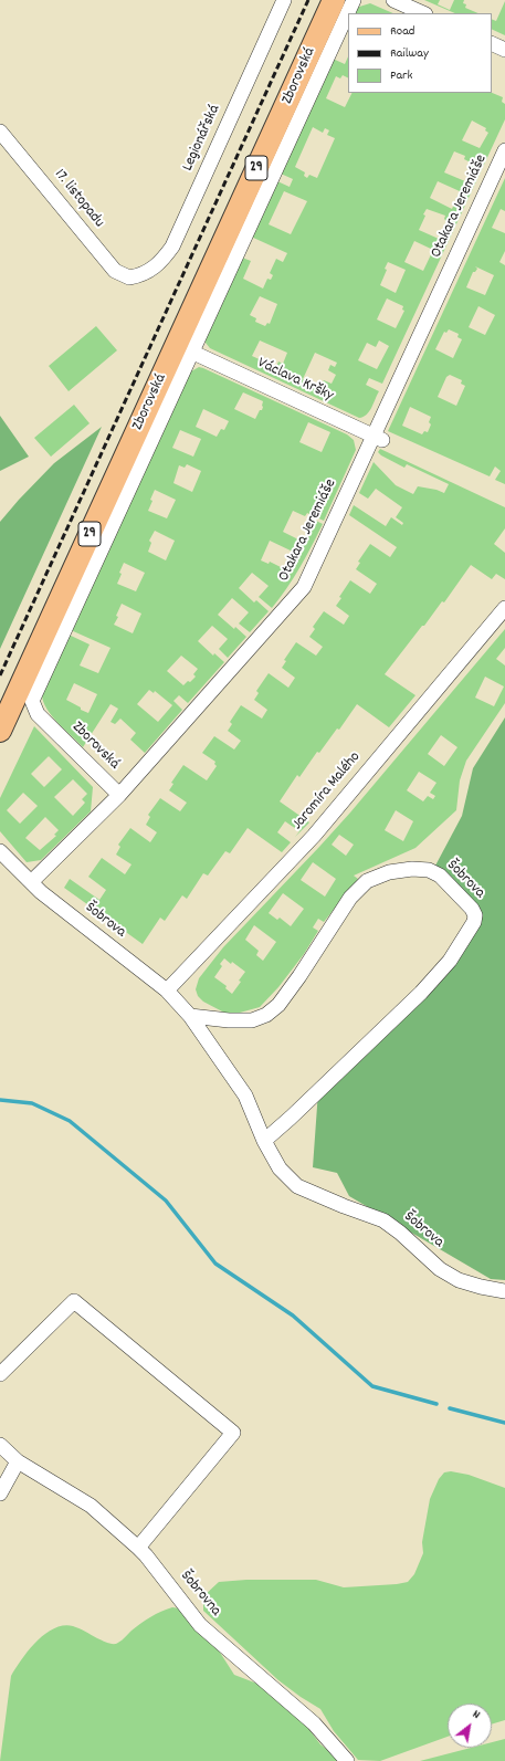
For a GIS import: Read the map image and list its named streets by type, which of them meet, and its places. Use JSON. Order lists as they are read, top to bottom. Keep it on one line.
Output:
{"streets":{"main road":["29"],"street":["Zborovská","Legionářská","17. listopadu","Otakara Jeremiáše","Václava Kršky","Jaromíra Malého","Šobrova","Šobrovna"]},"crossings":[["Zborovská","Otakara Jeremiáše"],["Zborovská","Václava Kršky"],["Legionářská","17. listopadu"],["Otakara Jeremiáše","Václava Kršky"],["Otakara Jeremiáše","Šobrova"],["Jaromíra Malého","Šobrova"]],"legend":["Road","Railway","Park"],"north":"top right"}
